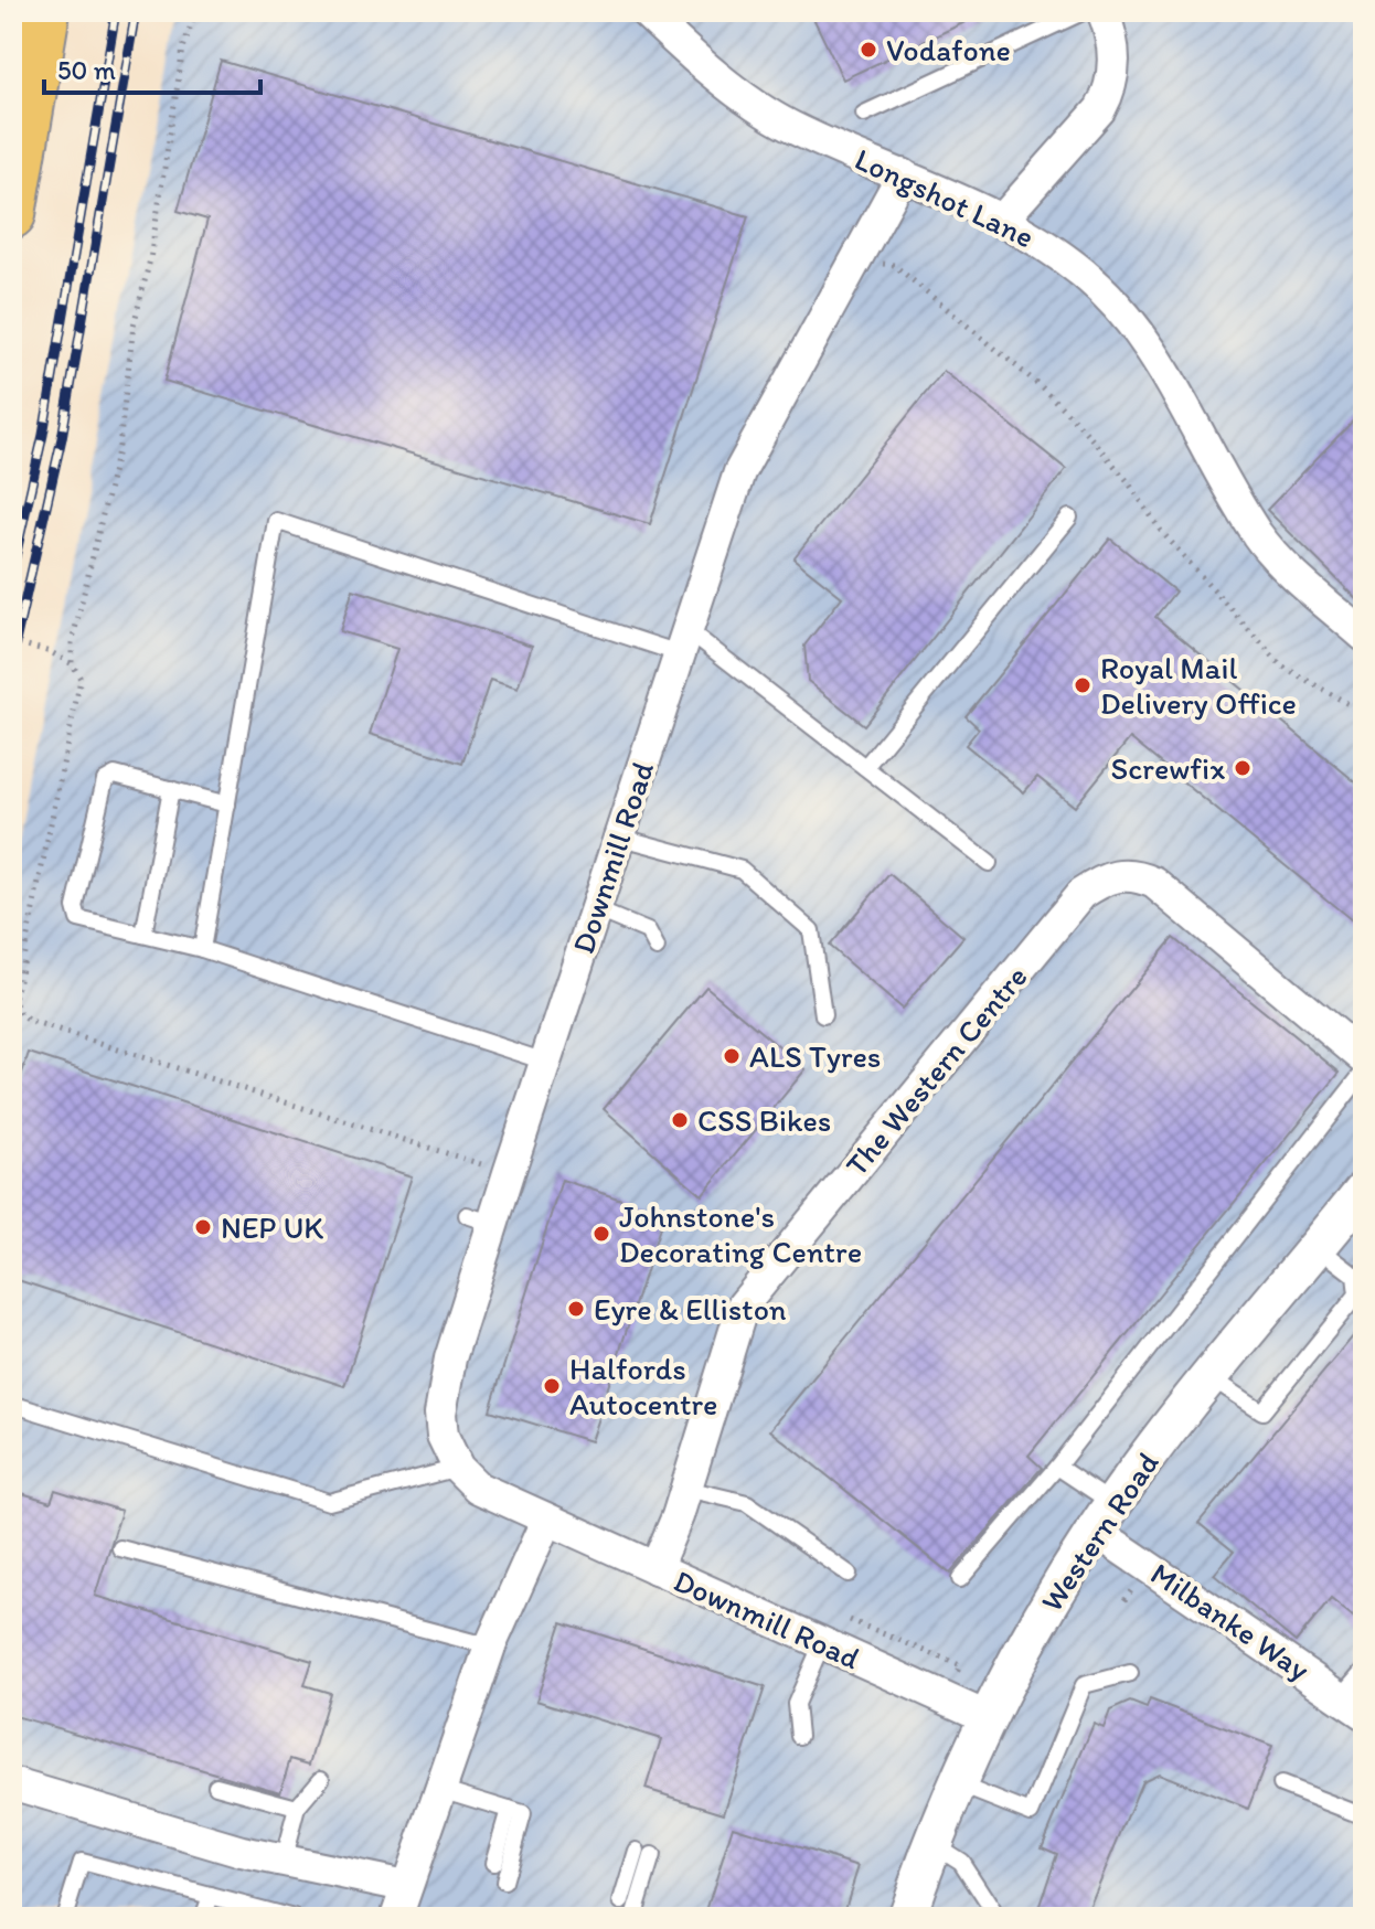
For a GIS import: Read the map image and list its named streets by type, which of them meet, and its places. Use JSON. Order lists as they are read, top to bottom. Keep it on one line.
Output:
{"streets":{"street":["Longshot Lane","Downmill Road","The Western Centre","Western Road","Milbanke Way"]},"crossings":[["Longshot Lane","Downmill Road"],["Downmill Road","The Western Centre"],["Downmill Road","Western Road"],["Western Road","Milbanke Way"]],"places":["Vodafone","Royal Mail Delivery Office","Screwfix","ALS Tyres","CSS Bikes","NEP UK","Johnstone's Decorating Centre","Eyre & Elliston","Halfords Autocentre"],"scale_bar":"50 m"}
